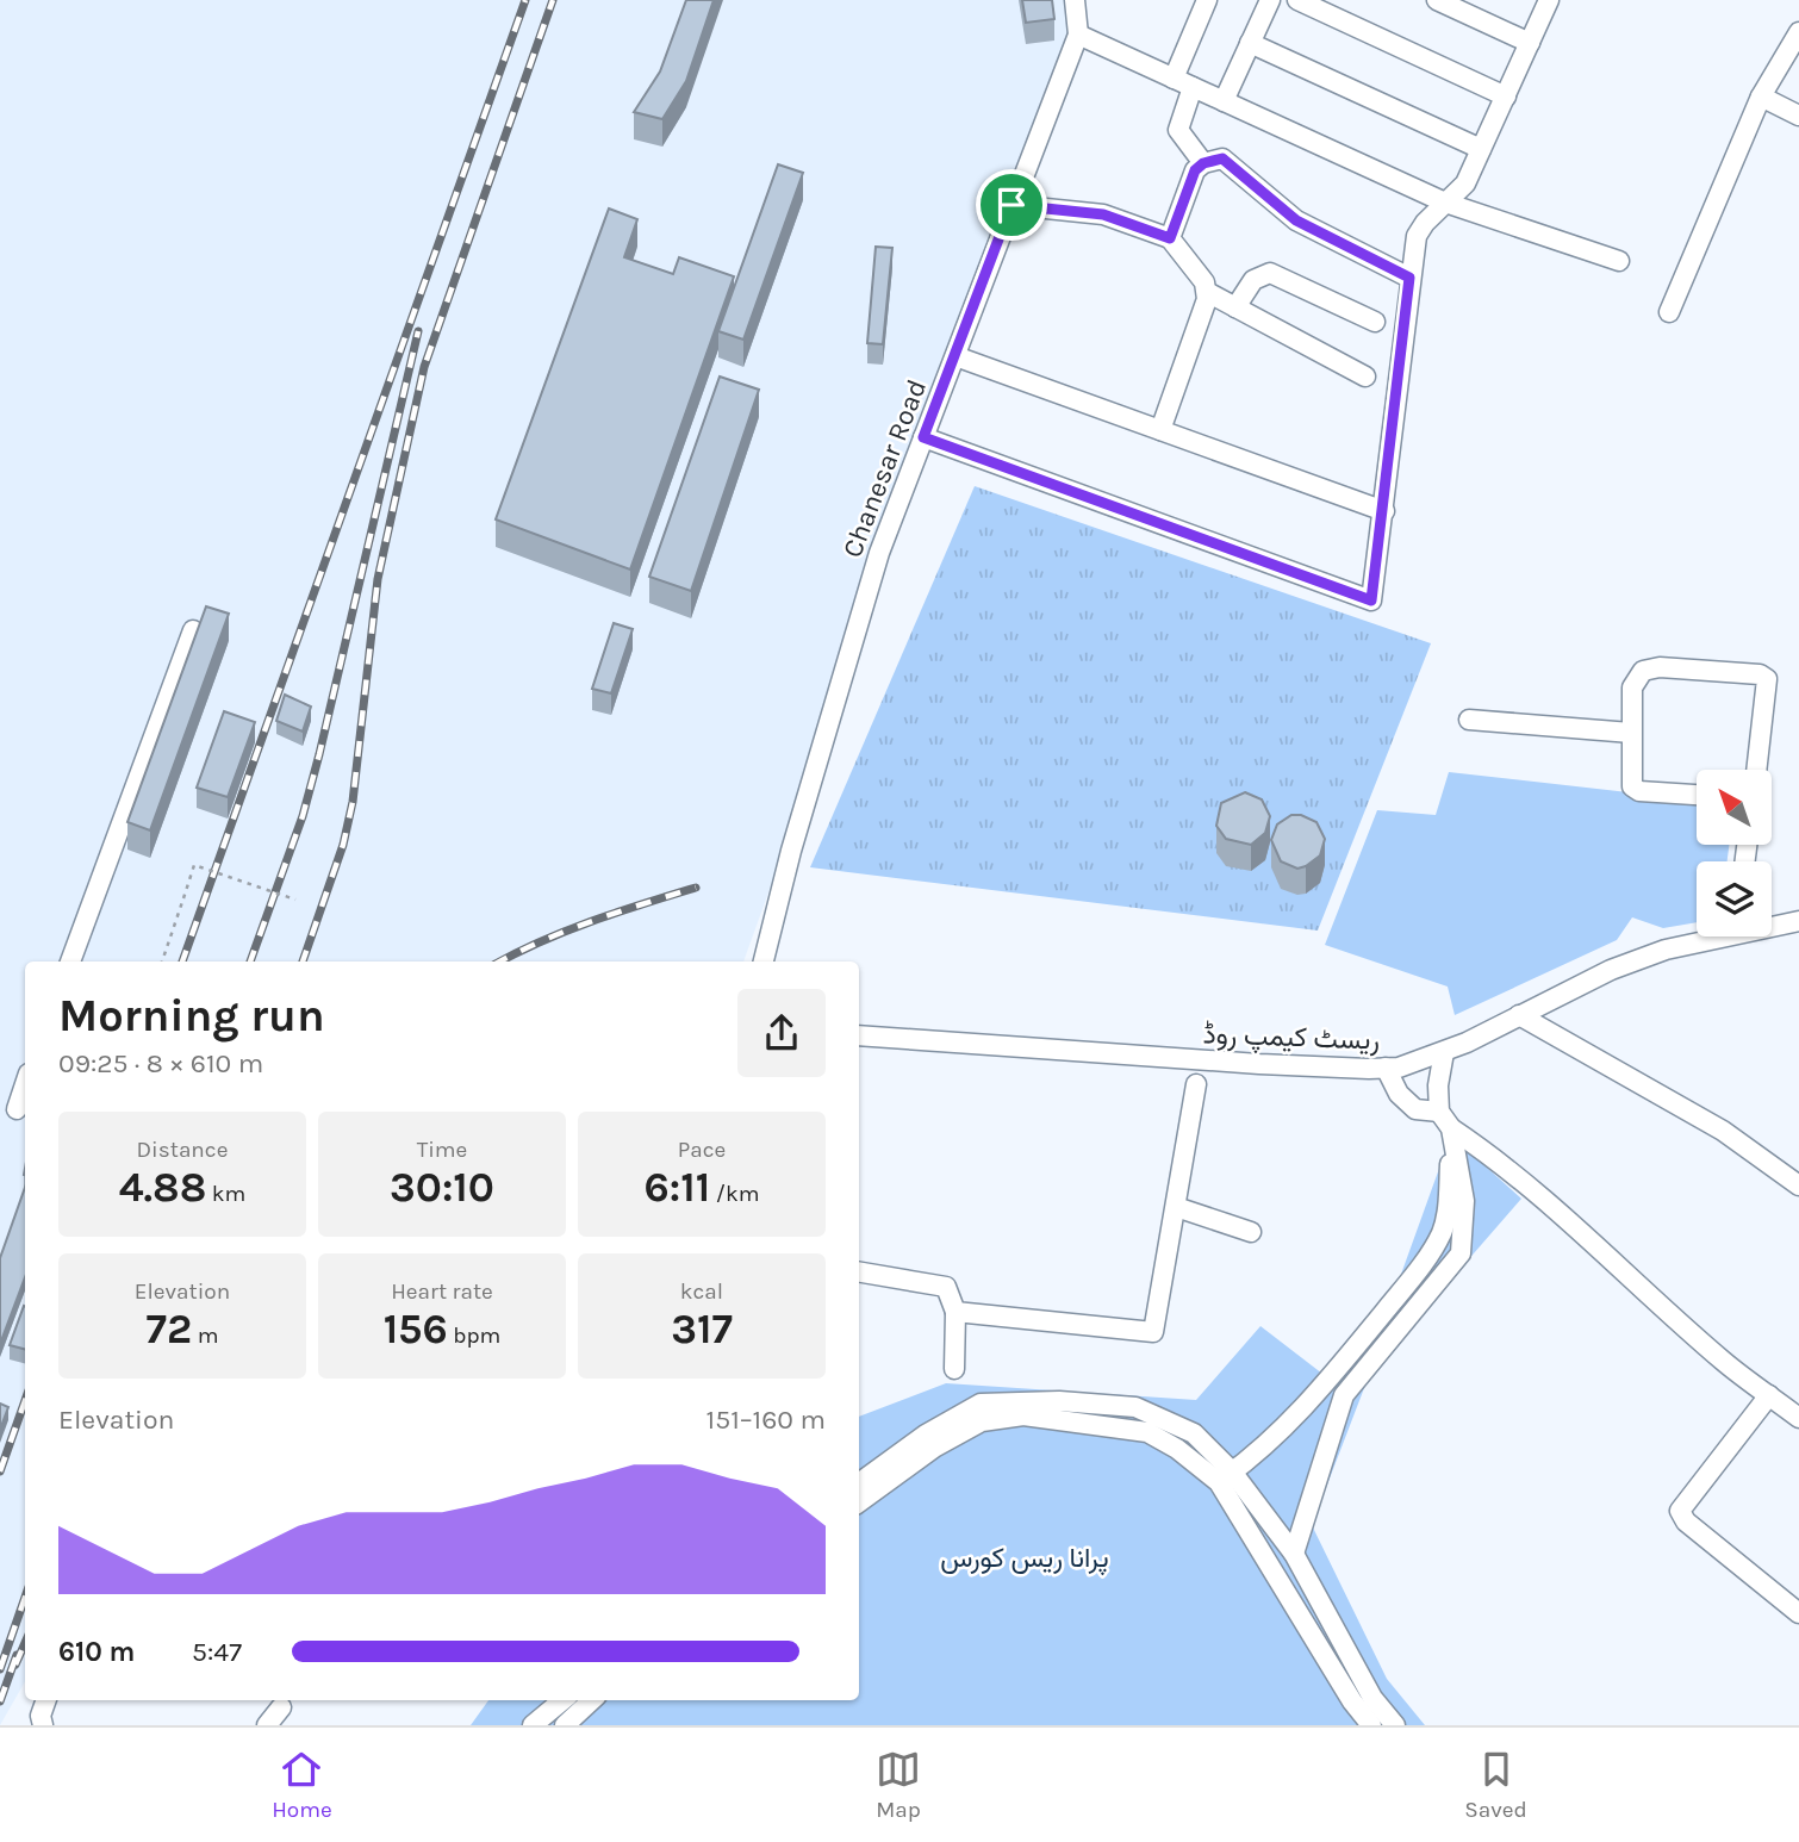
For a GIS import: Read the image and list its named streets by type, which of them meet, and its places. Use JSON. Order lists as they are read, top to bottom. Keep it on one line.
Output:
{"streets":{"street":["Chanesar Road","ریسٹ کیمپ روڈ"]},"parks":["پرانا ریس کورس"],"north":"top left","page":{"heading":["Morning run","09:25 · 8 × 610 m"],"stats":[["Distance","4.88 km"],["Time","30:10"],["Pace","6:11 /km"],["Elevation","72 m"],["Heart rate","156 bpm"],["kcal","317"]],"chart":["Elevation","151–160 m"],"list":[{"name":"610 m","note":"5:47"}],"tabs":["Home","Map","Saved"]}}
